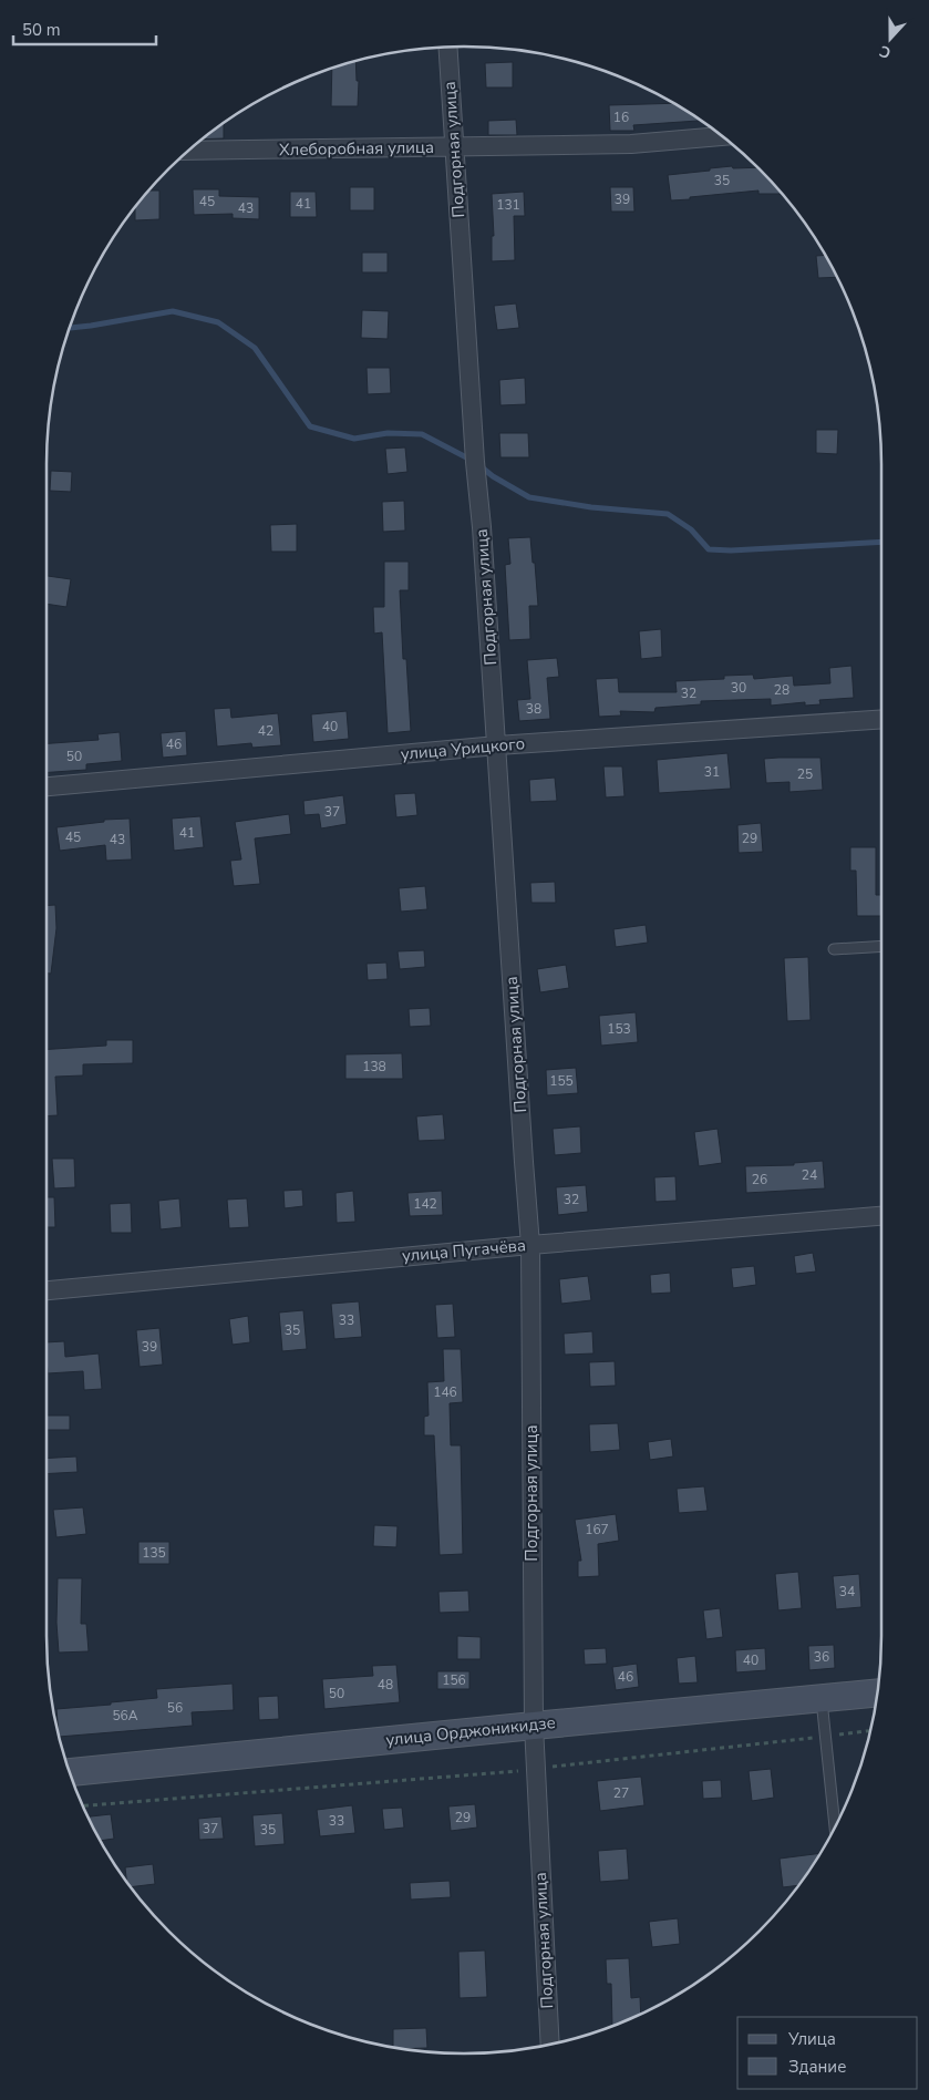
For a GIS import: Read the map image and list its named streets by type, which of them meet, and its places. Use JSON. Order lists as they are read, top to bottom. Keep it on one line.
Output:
{"streets":{"street":["Хлеборобная улица","Подгорная улица","улица Урицкого","улица Пугачёва","улица Орджоникидзе"]},"crossings":[["Хлеборобная улица","Подгорная улица"],["Подгорная улица","улица Урицкого"],["Подгорная улица","улица Пугачёва"],["Подгорная улица","улица Орджоникидзе"]],"house_numbers":["16","35","39","45","41","131","43","30","28","32","38","40","42","46","50","31","25","37","41","45","29","43","153","138","155","24","26","32","142","33","35","39","146","167","135","34","36","40","46","156","48","50","56","56А","27","29","33","37","35"],"legend":["Улица","Здание"],"scale_bar":"50 m","north":"bottom"}
